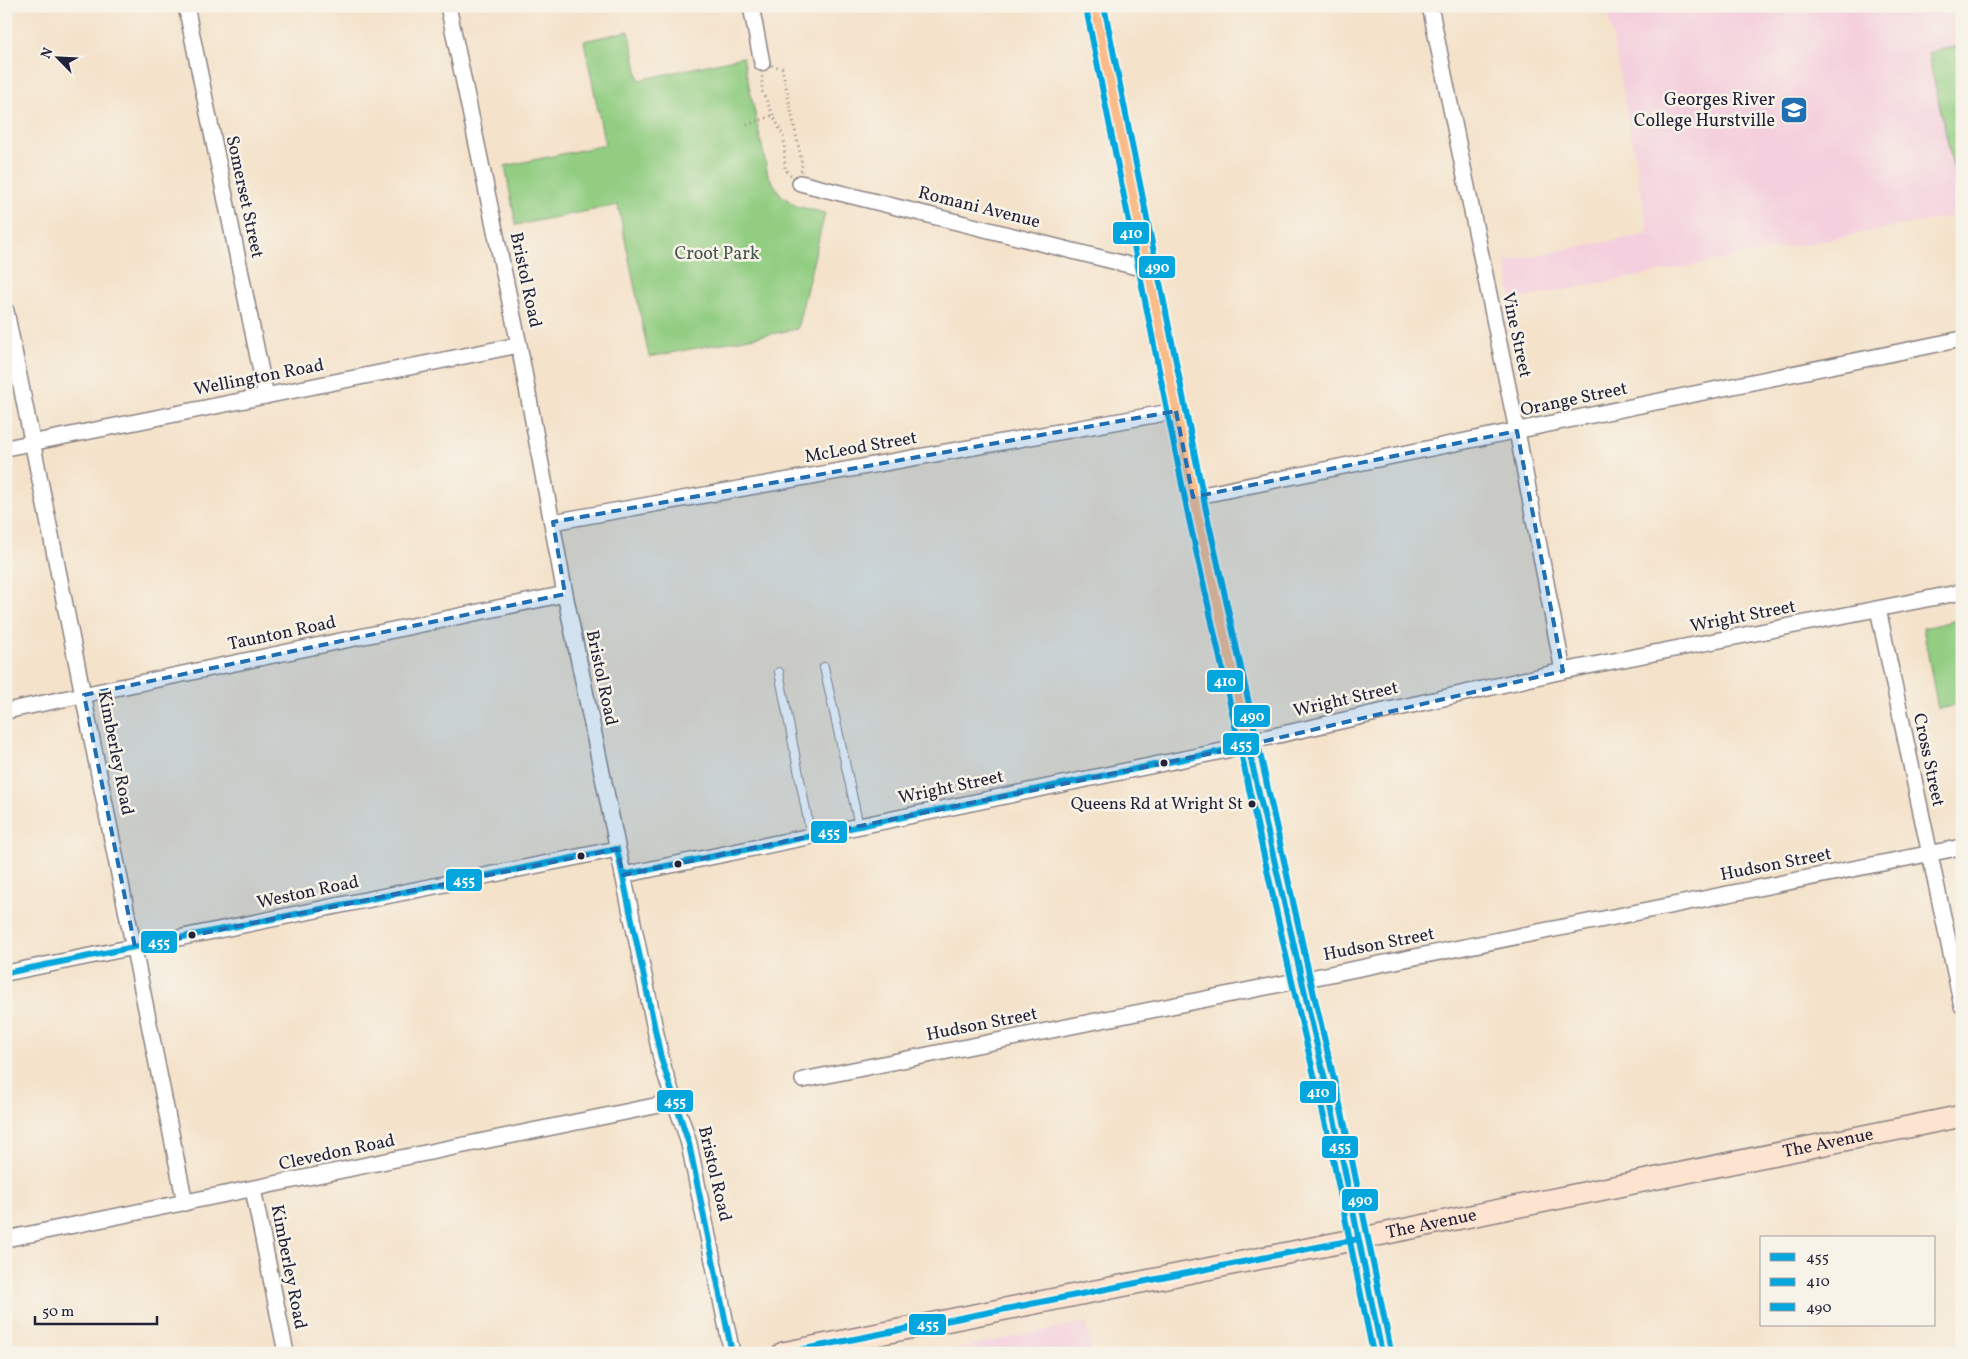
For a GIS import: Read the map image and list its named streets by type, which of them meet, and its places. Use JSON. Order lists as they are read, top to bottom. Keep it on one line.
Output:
{"streets":{"street":["Somerset Street","Romani Avenue","Bristol Road","Vine Street","Wellington Road","Orange Street","McLeod Street","Wright Street","Taunton Road","Kimberley Road","Cross Street","Hudson Street","Weston Road","The Avenue","Clevedon Road"]},"crossings":[["Somerset Street","Wellington Road"],["Bristol Road","Wellington Road"],["Bristol Road","McLeod Street"],["Bristol Road","Wright Street"],["Bristol Road","Taunton Road"],["Bristol Road","Weston Road"],["Bristol Road","Clevedon Road"],["Vine Street","Orange Street"],["Vine Street","Wright Street"],["Wellington Road","Kimberley Road"],["Wright Street","Cross Street"],["Taunton Road","Kimberley Road"],["Kimberley Road","Weston Road"],["Kimberley Road","Clevedon Road"],["Cross Street","Hudson Street"]],"parks":["Croot Park"],"places":{"school or university":["Georges River College Hurstville"],"other":["Queens Rd at Wright St"]},"lines":["transit line 490","transit line 410","transit line 455"],"legend":["455","410","490"],"scale_bar":"50 m","north":"top left"}
